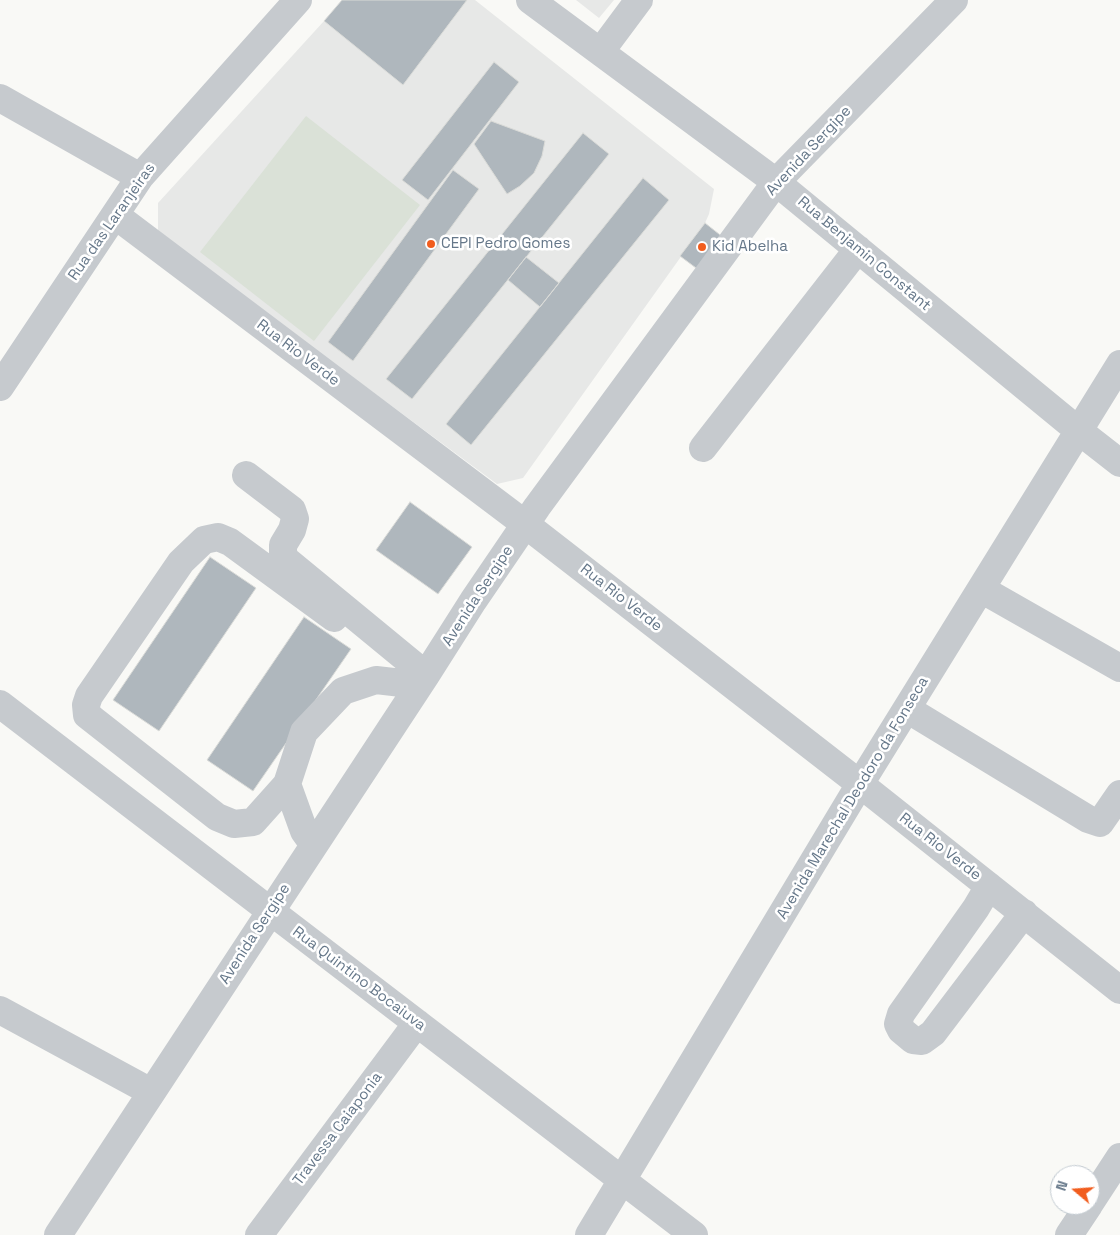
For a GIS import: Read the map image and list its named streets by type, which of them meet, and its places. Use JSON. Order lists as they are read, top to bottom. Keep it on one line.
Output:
{"streets":{"street":["Avenida Sergipe","Rua das Laranjeiras","Rua Benjamin Constant","Rua Rio Verde","Avenida Marechal Deodoro da Fonseca","Rua Quintino Bocaiuva","Travessa Caiaponia"]},"crossings":[["Avenida Sergipe","Rua Benjamin Constant"],["Avenida Sergipe","Rua Rio Verde"],["Avenida Sergipe","Rua Quintino Bocaiuva"],["Rua das Laranjeiras","Rua Rio Verde"],["Rua Benjamin Constant","Avenida Marechal Deodoro da Fonseca"],["Rua Rio Verde","Avenida Marechal Deodoro da Fonseca"],["Avenida Marechal Deodoro da Fonseca","Rua Quintino Bocaiuva"],["Rua Quintino Bocaiuva","Travessa Caiaponia"]],"places":["CEPI Pedro Gomes","Kid Abelha"],"north":"left"}
